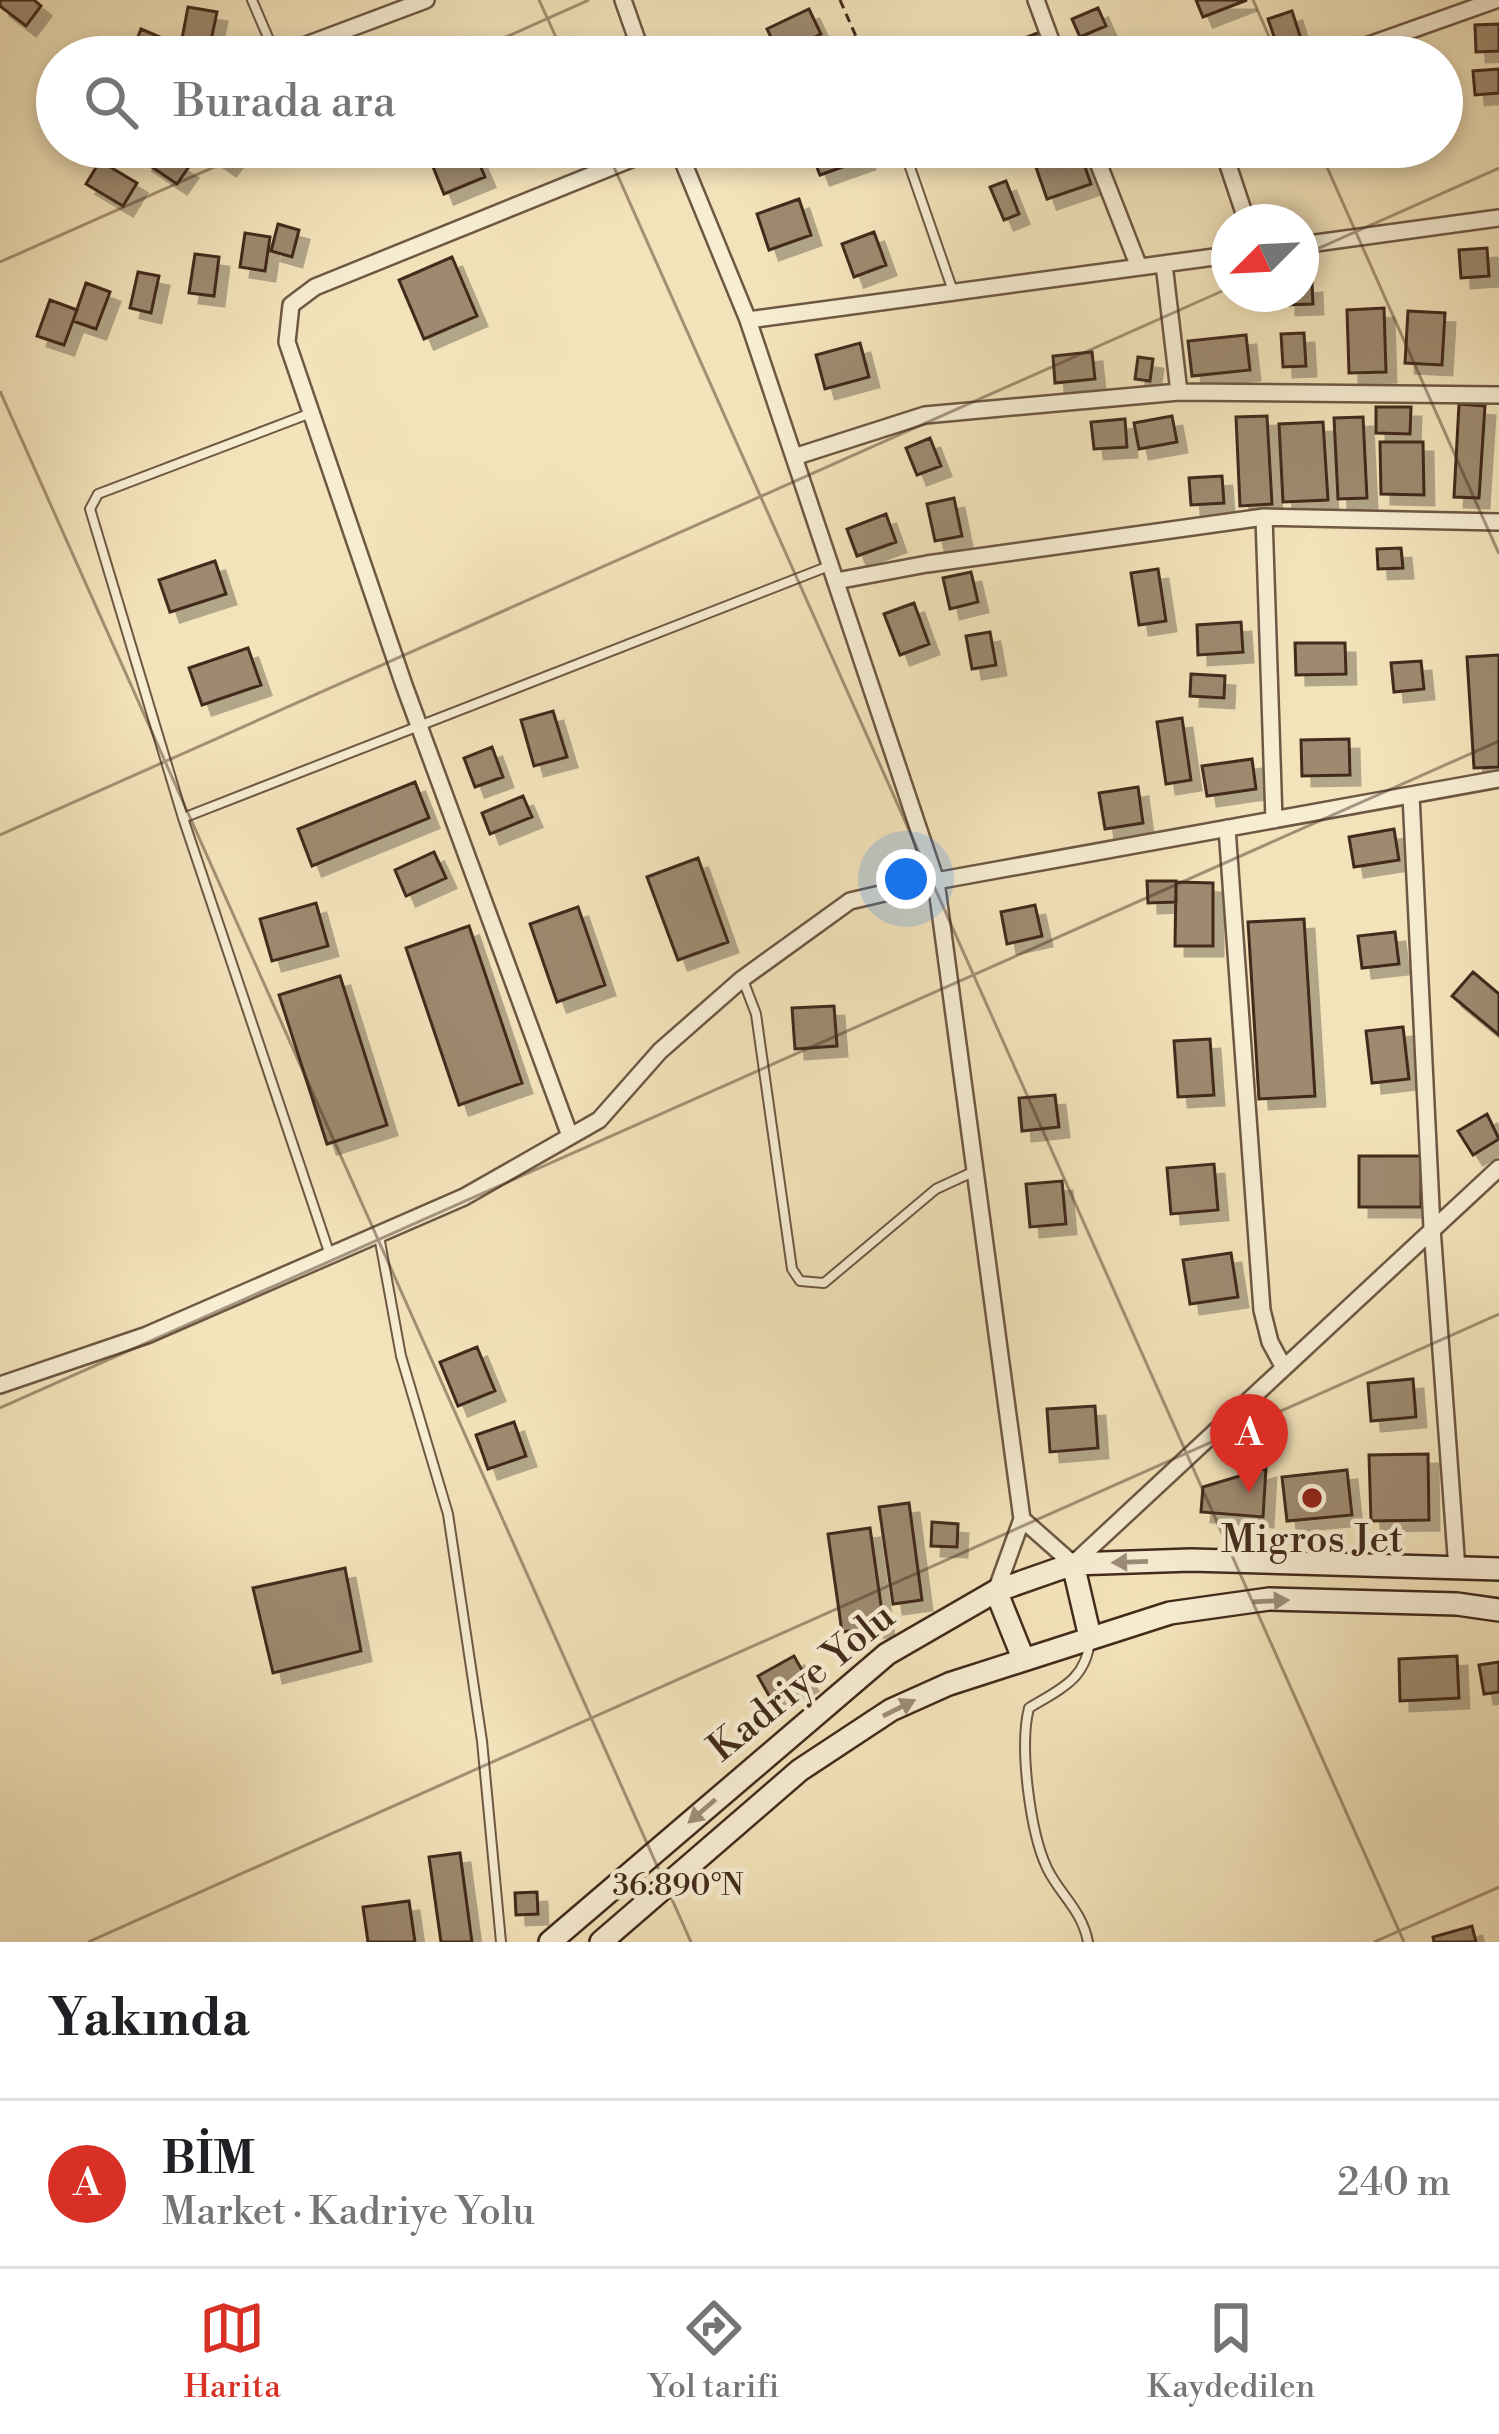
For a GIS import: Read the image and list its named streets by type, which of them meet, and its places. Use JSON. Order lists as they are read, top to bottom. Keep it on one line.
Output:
{"streets":{"main road":["Kadriye Yolu"]},"places":["Migros Jet"],"north":"bottom left","page":{"search":"Burada ara","pins":"A","heading":"Yakında","list":[{"mark":"A","name":"BİM","note":"Market · Kadriye Yolu","value":"240 m"}],"nav":["Harita","Yol tarifi","Kaydedilen"]},"coordinates":["36.890°N"]}
